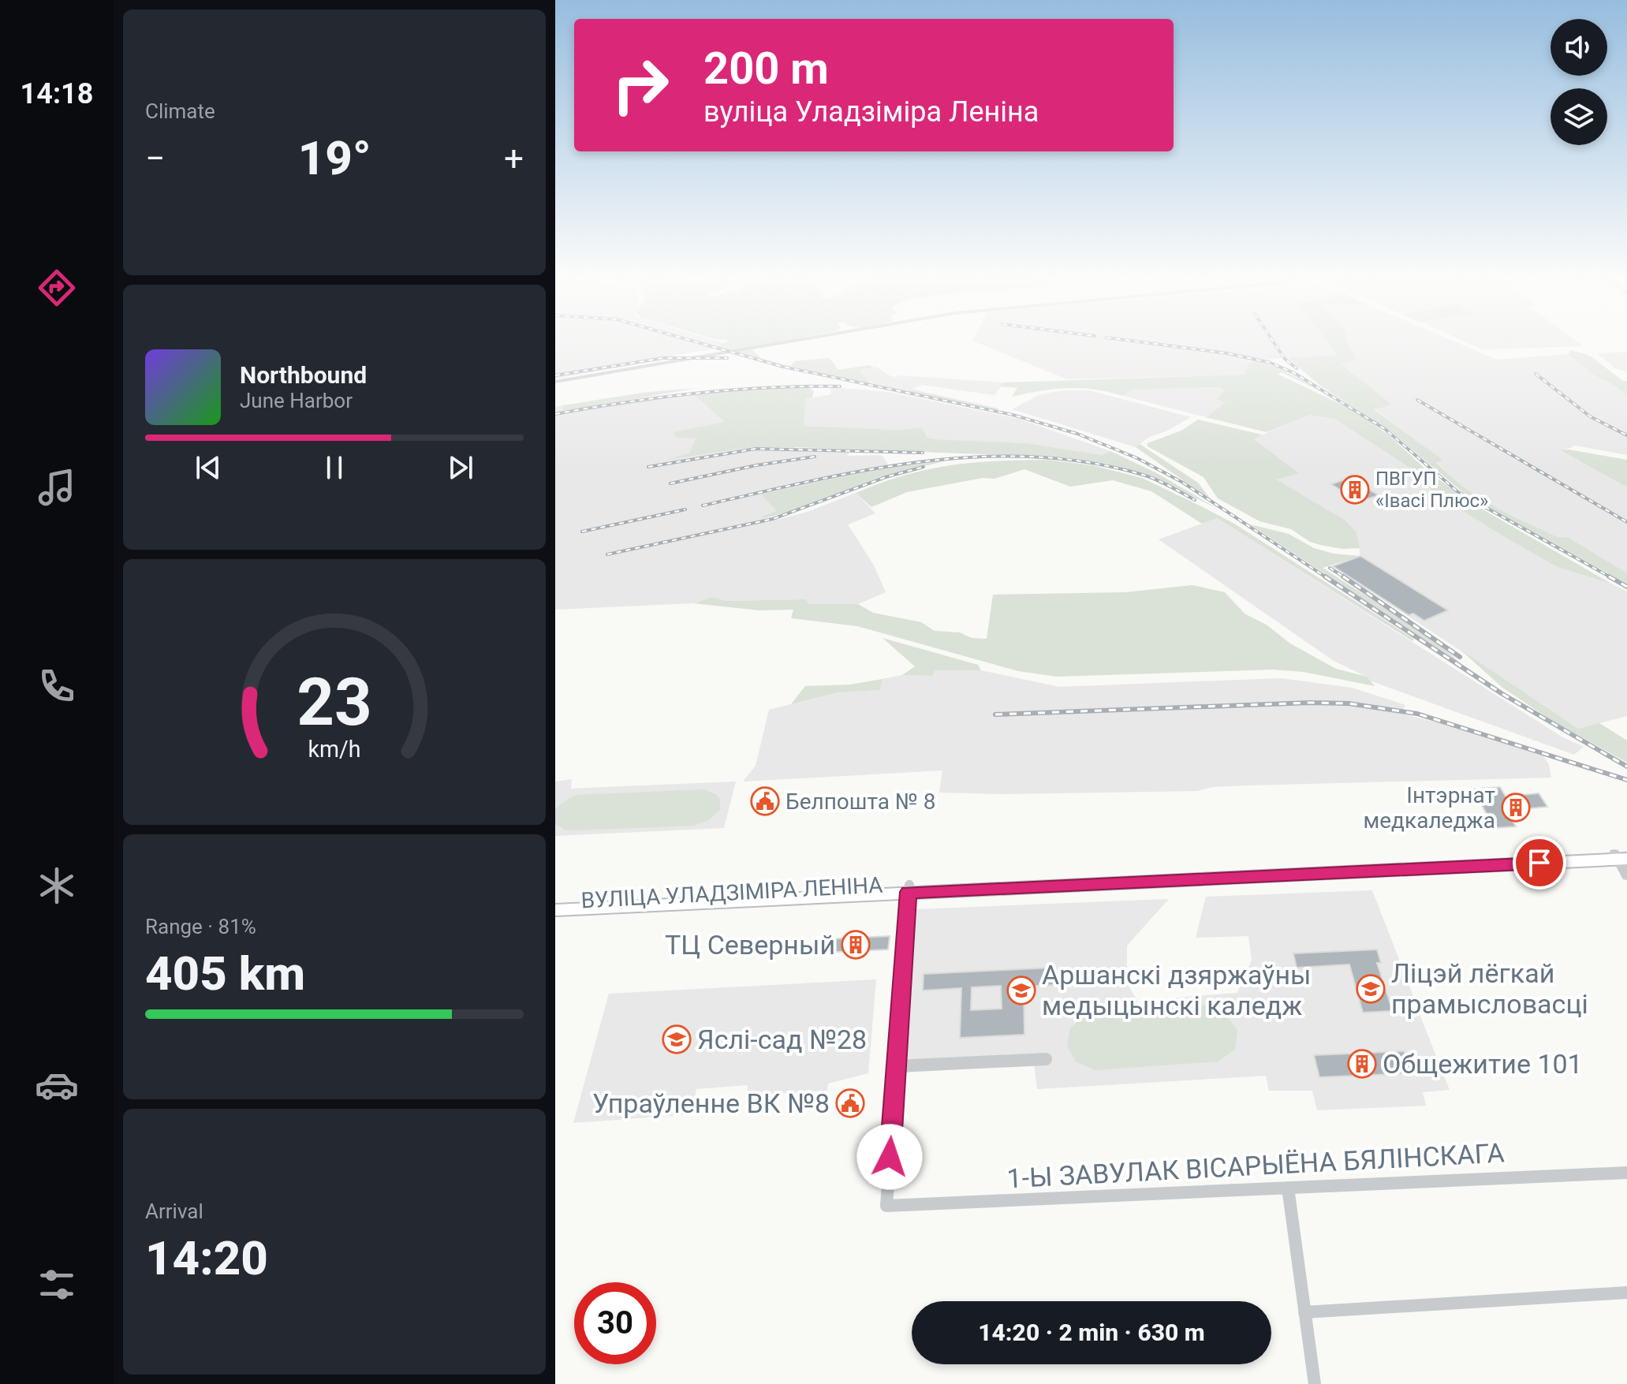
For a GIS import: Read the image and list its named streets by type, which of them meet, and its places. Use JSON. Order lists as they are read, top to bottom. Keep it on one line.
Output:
{"streets":{"main road":["ВУЛІЦА УЛАДЗІМІРА ЛЕНІНА"],"street":["1-Ы ЗАВУЛАК ВІСАРЫЁНА БЯЛІНСКАГА"]},"places":{"building":["ПВГУП «Івасі Плюс»","Інтэрнат медкаледжа","ТЦ Северный","Общежитие 101"],"public building":["Белпошта № 8","Упраўленне ВК №8"],"school or university":["Ліцэй лёгкай прамысловасці","Аршанскі дзяржаўны медыцынскі каледж","Яслі-сад №28"]},"page":{"tabs":"14:18","tile":["Climate",["Range · 81%","405 km"],["Arrival","14:20"]],"turn":["200 m","вуліца Уладзіміра Леніна"],"heat":["−","19°","+"],"song":["Northbound","June Harbor"],"limit":"30","trip":"14:20 · 2 min · 630 m","gauge":["23","km/h"]}}
